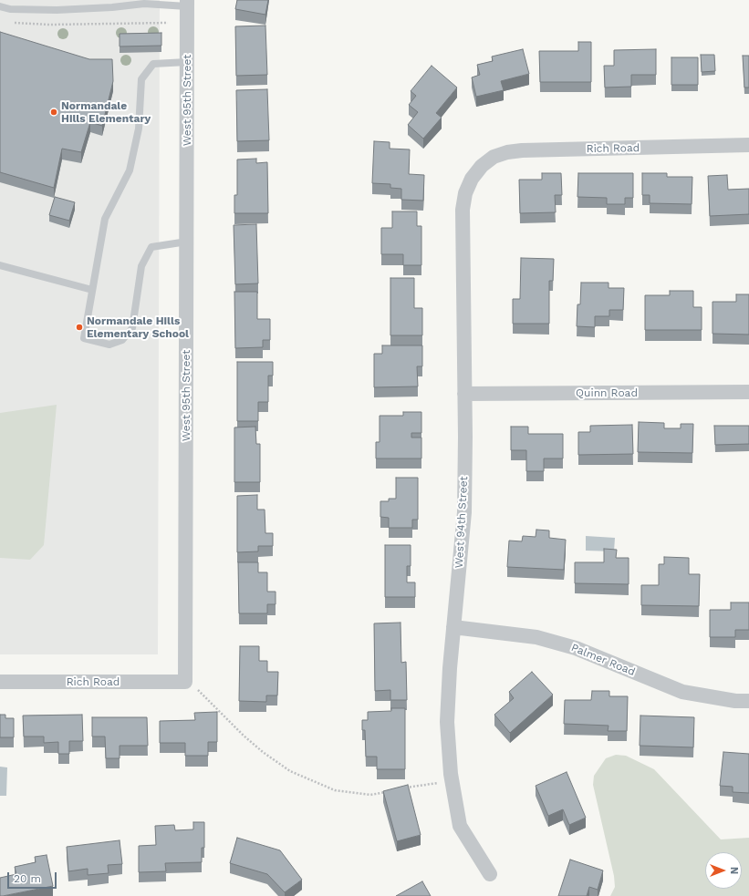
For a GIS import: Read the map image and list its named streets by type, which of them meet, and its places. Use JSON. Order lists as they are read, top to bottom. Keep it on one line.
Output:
{"streets":{"street":["West 95th Street","Rich Road","Quinn Road","West 94th Street","Palmer Road"]},"crossings":[["West 95th Street","Rich Road"],["Rich Road","West 94th Street"],["Quinn Road","West 94th Street"],["West 94th Street","Palmer Road"]],"places":["Normandale Hills Elementary","Normandale Hills Elementary School"],"scale_bar":"20 m","north":"right"}
